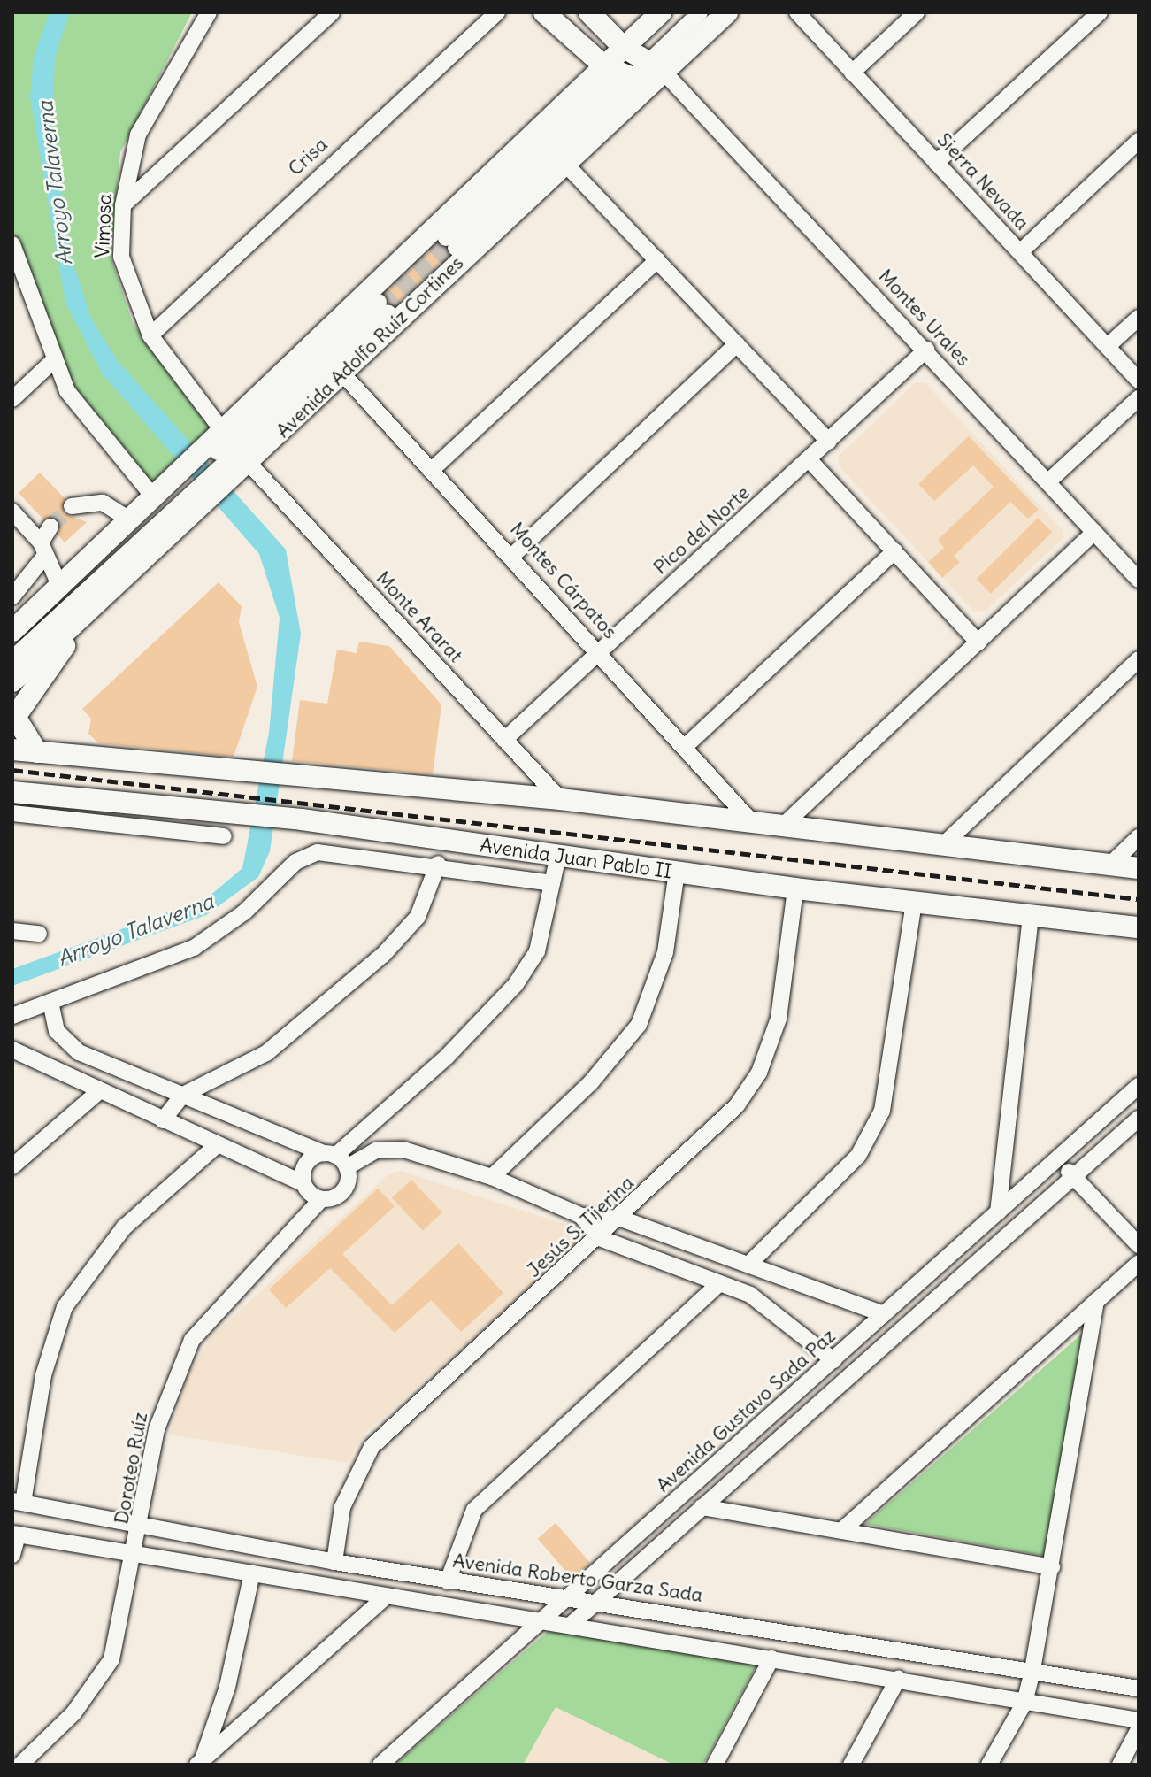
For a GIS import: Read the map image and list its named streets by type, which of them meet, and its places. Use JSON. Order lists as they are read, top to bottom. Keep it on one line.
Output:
{"streets":{"main road":["Avenida Adolfo Ruíz Cortines","Avenida Juan Pablo II"],"street":["Crisa","Sierra Nevada","Vimosa","Montes Urales","Pico del Norte","Montes Cárpatos","Monte Ararat","Jesús S. Tijerina","Avenida Gustavo Sada Paz","Doroteo Ruíz","Avenida Roberto Garza Sada"]},"crossings":[["Crisa","Vimosa"],["Vimosa","Avenida Adolfo Ruíz Cortines"],["Montes Urales","Avenida Adolfo Ruíz Cortines"],["Montes Urales","Pico del Norte"],["Avenida Adolfo Ruíz Cortines","Montes Cárpatos"],["Avenida Adolfo Ruíz Cortines","Monte Ararat"],["Pico del Norte","Montes Cárpatos"],["Pico del Norte","Monte Ararat"],["Avenida Juan Pablo II","Jesús S. Tijerina"],["Jesús S. Tijerina","Avenida Roberto Garza Sada"],["Avenida Gustavo Sada Paz","Avenida Roberto Garza Sada"],["Doroteo Ruíz","Avenida Roberto Garza Sada"]],"water":["Arroyo Talaverna"]}
